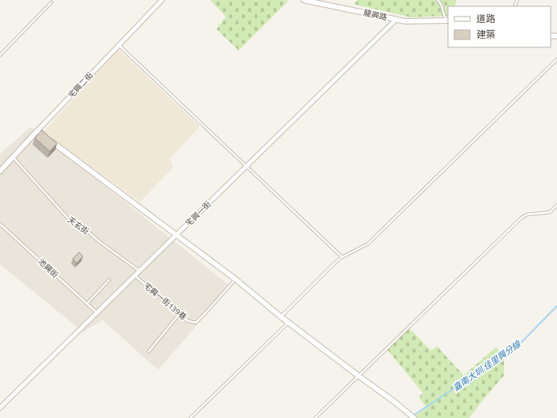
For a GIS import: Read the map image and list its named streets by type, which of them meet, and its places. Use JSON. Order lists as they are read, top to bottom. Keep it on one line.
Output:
{"streets":{"street":["龍興路","宅興二街","宅興一街"],"lane":["天玄街","池興街","宅興一街139巷"]},"crossings":[["龍興路","宅興一街"],["宅興二街","天玄街"],["宅興一街","天玄街"],["宅興一街","池興街"],["宅興一街","宅興一街139巷"]],"water":["嘉南大圳 佳里興分線"],"legend":["道路","建築"]}
